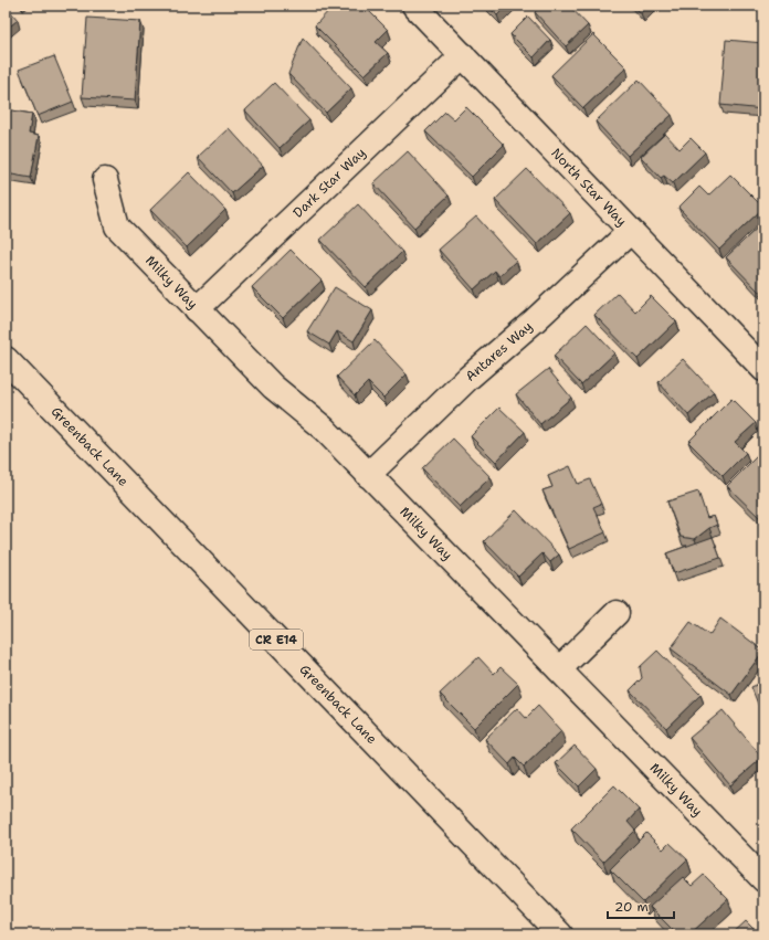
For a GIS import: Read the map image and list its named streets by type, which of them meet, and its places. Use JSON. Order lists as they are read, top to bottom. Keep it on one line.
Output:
{"streets":{"street":["Dark Star Way","North Star Way","Milky Way","Antares Way","Greenback Lane","CR E14"]},"crossings":[["Dark Star Way","North Star Way"],["Dark Star Way","Milky Way"],["North Star Way","Antares Way"],["Milky Way","Antares Way"]],"scale_bar":"20 m"}
